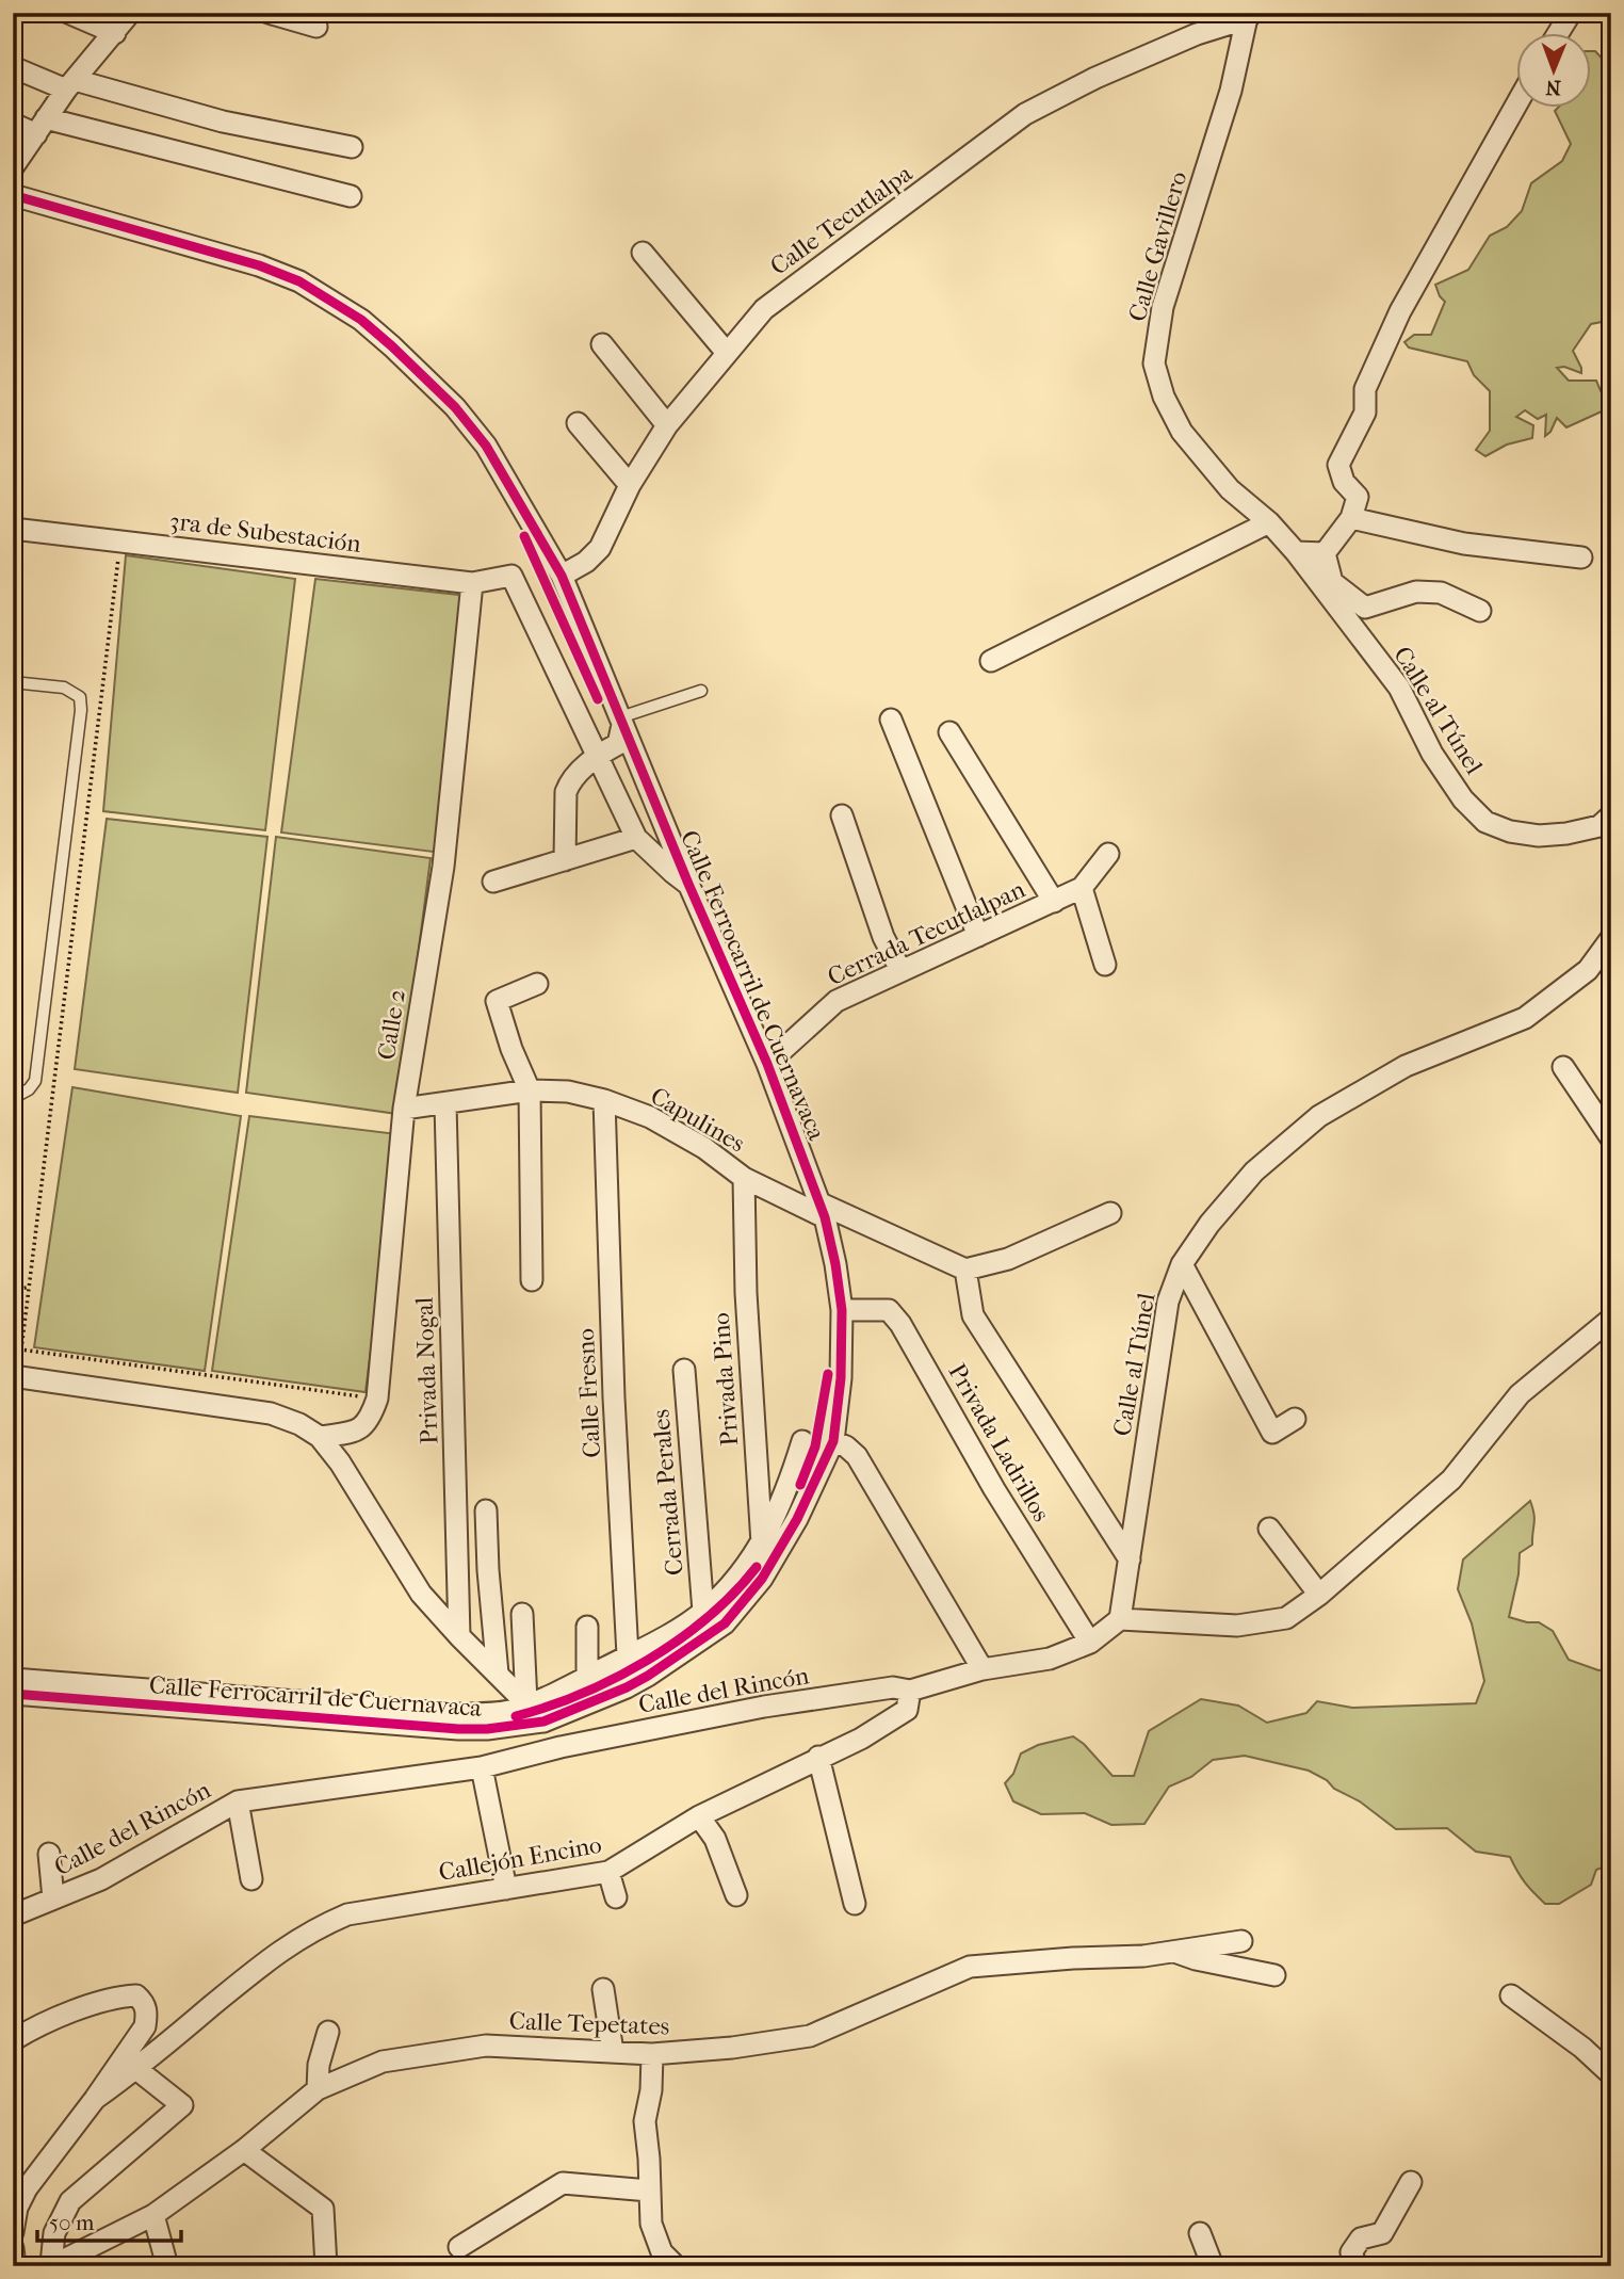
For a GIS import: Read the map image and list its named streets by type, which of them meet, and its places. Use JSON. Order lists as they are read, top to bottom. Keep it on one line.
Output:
{"streets":{"street":["Calle Tecutlalpa","Calle Gavillero","3ra de Subestación","Calle al Túnel","Cerrada Tecutlalpan","Calle Ferrocarril de Cuernavaca","Calle 2","Capulines","Privada Nogal","Privada Pino","Calle Fresno","Privada Ladrillos","Cerrada Perales","Calle del Rincón","Callejón Encino","Calle Tepetates"]},"crossings":[["Calle Tecutlalpa","Calle Gavillero"],["Calle Tecutlalpa","Calle Ferrocarril de Cuernavaca"],["Calle Gavillero","Calle al Túnel"],["3ra de Subestación","Calle 2"],["Calle al Túnel","Calle del Rincón"],["Cerrada Tecutlalpan","Calle Ferrocarril de Cuernavaca"],["Calle Ferrocarril de Cuernavaca","Capulines"],["Calle Ferrocarril de Cuernavaca","Privada Pino"],["Calle Ferrocarril de Cuernavaca","Calle Fresno"],["Calle Ferrocarril de Cuernavaca","Privada Ladrillos"],["Calle Ferrocarril de Cuernavaca","Cerrada Perales"],["Calle 2","Capulines"],["Capulines","Privada Nogal"],["Capulines","Privada Pino"],["Capulines","Calle Fresno"],["Privada Ladrillos","Calle del Rincón"],["Calle del Rincón","Callejón Encino"]],"scale_bar":"50 m","north":"bottom"}
